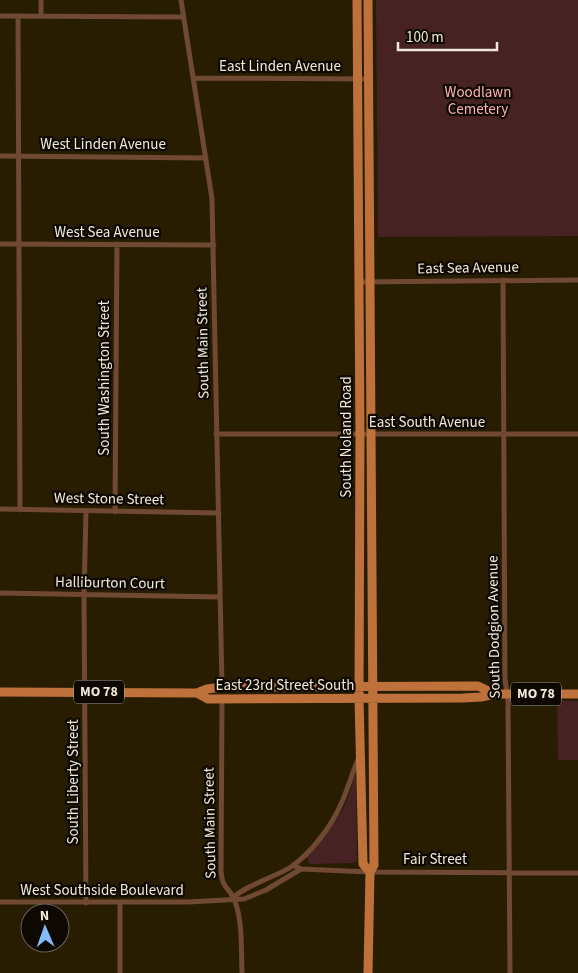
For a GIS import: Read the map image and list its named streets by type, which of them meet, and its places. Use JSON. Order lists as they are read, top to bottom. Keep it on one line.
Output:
{"streets":{"main road":["South Noland Road","East 23rd Street South","MO 78"],"street":["East Linden Avenue","West Linden Avenue","West Sea Avenue","East Sea Avenue","South Main Street","South Washington Street","East South Avenue","West Stone Street","Halliburton Court","South Dodgion Avenue","South Liberty Street","Fair Street","West Southside Boulevard"]},"crossings":[["East Linden Avenue","South Main Street"],["East Linden Avenue","South Noland Road"],["West Linden Avenue","South Main Street"],["West Sea Avenue","South Main Street"],["West Sea Avenue","South Washington Street"],["East Sea Avenue","South Noland Road"],["East Sea Avenue","South Dodgion Avenue"],["South Main Street","East South Avenue"],["South Main Street","West Stone Street"],["South Main Street","Halliburton Court"],["South Main Street","East 23rd Street South"],["South Main Street","West Southside Boulevard"],["South Washington Street","West Stone Street"],["East South Avenue","South Noland Road"],["East South Avenue","South Dodgion Avenue"],["South Noland Road","East 23rd Street South"],["South Noland Road","Fair Street"],["West Stone Street","South Liberty Street"],["Halliburton Court","South Liberty Street"],["South Dodgion Avenue","East 23rd Street South"],["South Dodgion Avenue","Fair Street"],["East 23rd Street South","MO 78"],["MO 78","South Liberty Street"],["South Liberty Street","West Southside Boulevard"],["Fair Street","West Southside Boulevard"]],"parks":["Woodlawn Cemetery"],"scale_bar":"100 m","north":"top"}
